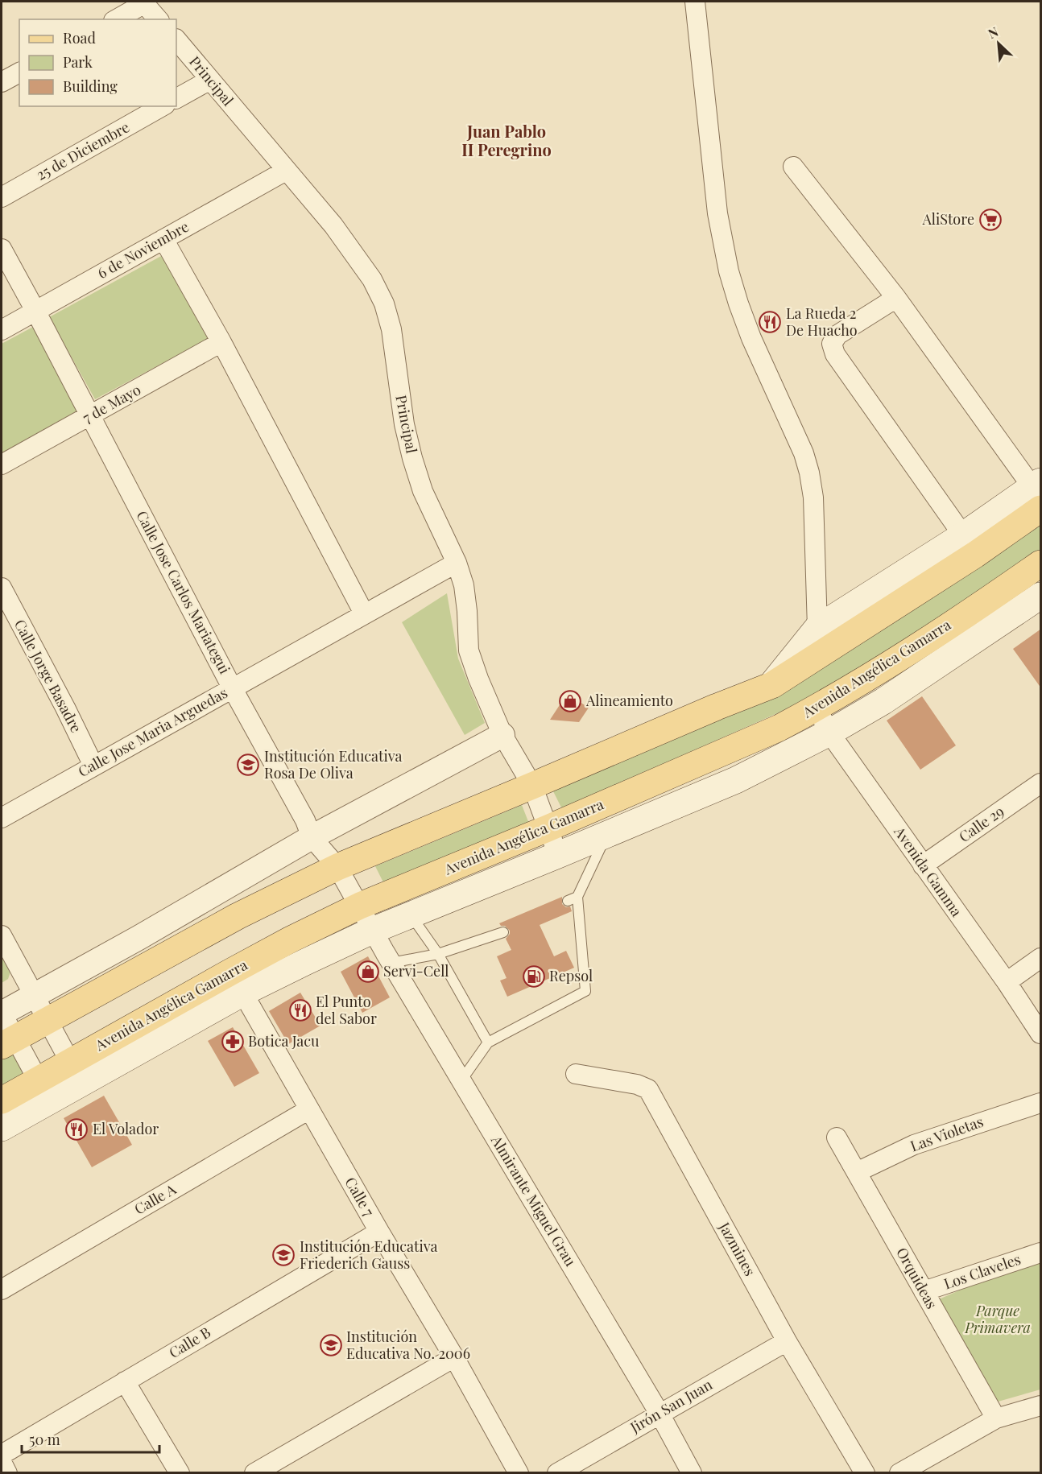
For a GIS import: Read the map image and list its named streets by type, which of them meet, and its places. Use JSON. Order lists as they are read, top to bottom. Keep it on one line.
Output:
{"streets":{"main road":["Avenida Angélica Gamarra"],"street":["Principal","25 de Diciembre","6 de Noviembre","7 de Mayo","Calle Jose Carlos Mariategui","Calle Jorge Basadre","Calle Jose Maria Arguedas","Calle 29","Avenida Gamma","Las Violetas","Calle 7","Calle A","Almirante Miguel Grau","Jazmines","Los Claveles","Orquideas","Calle B","Jirón San Juan"]},"crossings":[["Principal","6 de Noviembre"],["Principal","Avenida Angélica Gamarra"],["Principal","Calle Jose Maria Arguedas"],["6 de Noviembre","Calle Jose Carlos Mariategui"],["7 de Mayo","Calle Jose Carlos Mariategui"],["Calle Jose Carlos Mariategui","Avenida Angélica Gamarra"],["Calle Jose Carlos Mariategui","Calle Jose Maria Arguedas"],["Calle Jose Carlos Mariategui","Almirante Miguel Grau"],["Avenida Angélica Gamarra","Avenida Gamma"],["Avenida Angélica Gamarra","Calle 7"],["Avenida Angélica Gamarra","Almirante Miguel Grau"],["Calle Jorge Basadre","Calle Jose Maria Arguedas"],["Calle 29","Avenida Gamma"],["Las Violetas","Orquideas"],["Calle 7","Calle A"],["Calle 7","Calle B"],["Almirante Miguel Grau","Jirón San Juan"],["Jazmines","Jirón San Juan"],["Los Claveles","Orquideas"]],"districts":["Juan Pablo II Peregrino"],"parks":["Parque Primavera"],"places":{"supermarket":["AliStore"],"restaurant":["La Rueda 2 De Huacho","El Punto del Sabor","El Volador"],"shop":["Alineamiento","Servi-Cell"],"school or university":["Institución Educativa Rosa De Oliva","Institución Educativa Friederich Gauss","Institución Educativa No. 2006"],"fuel station":["Repsol"],"pharmacy":["Botica Jacu"]},"legend":["Road","Park","Building"],"scale_bar":"50 m","north":"top left"}
